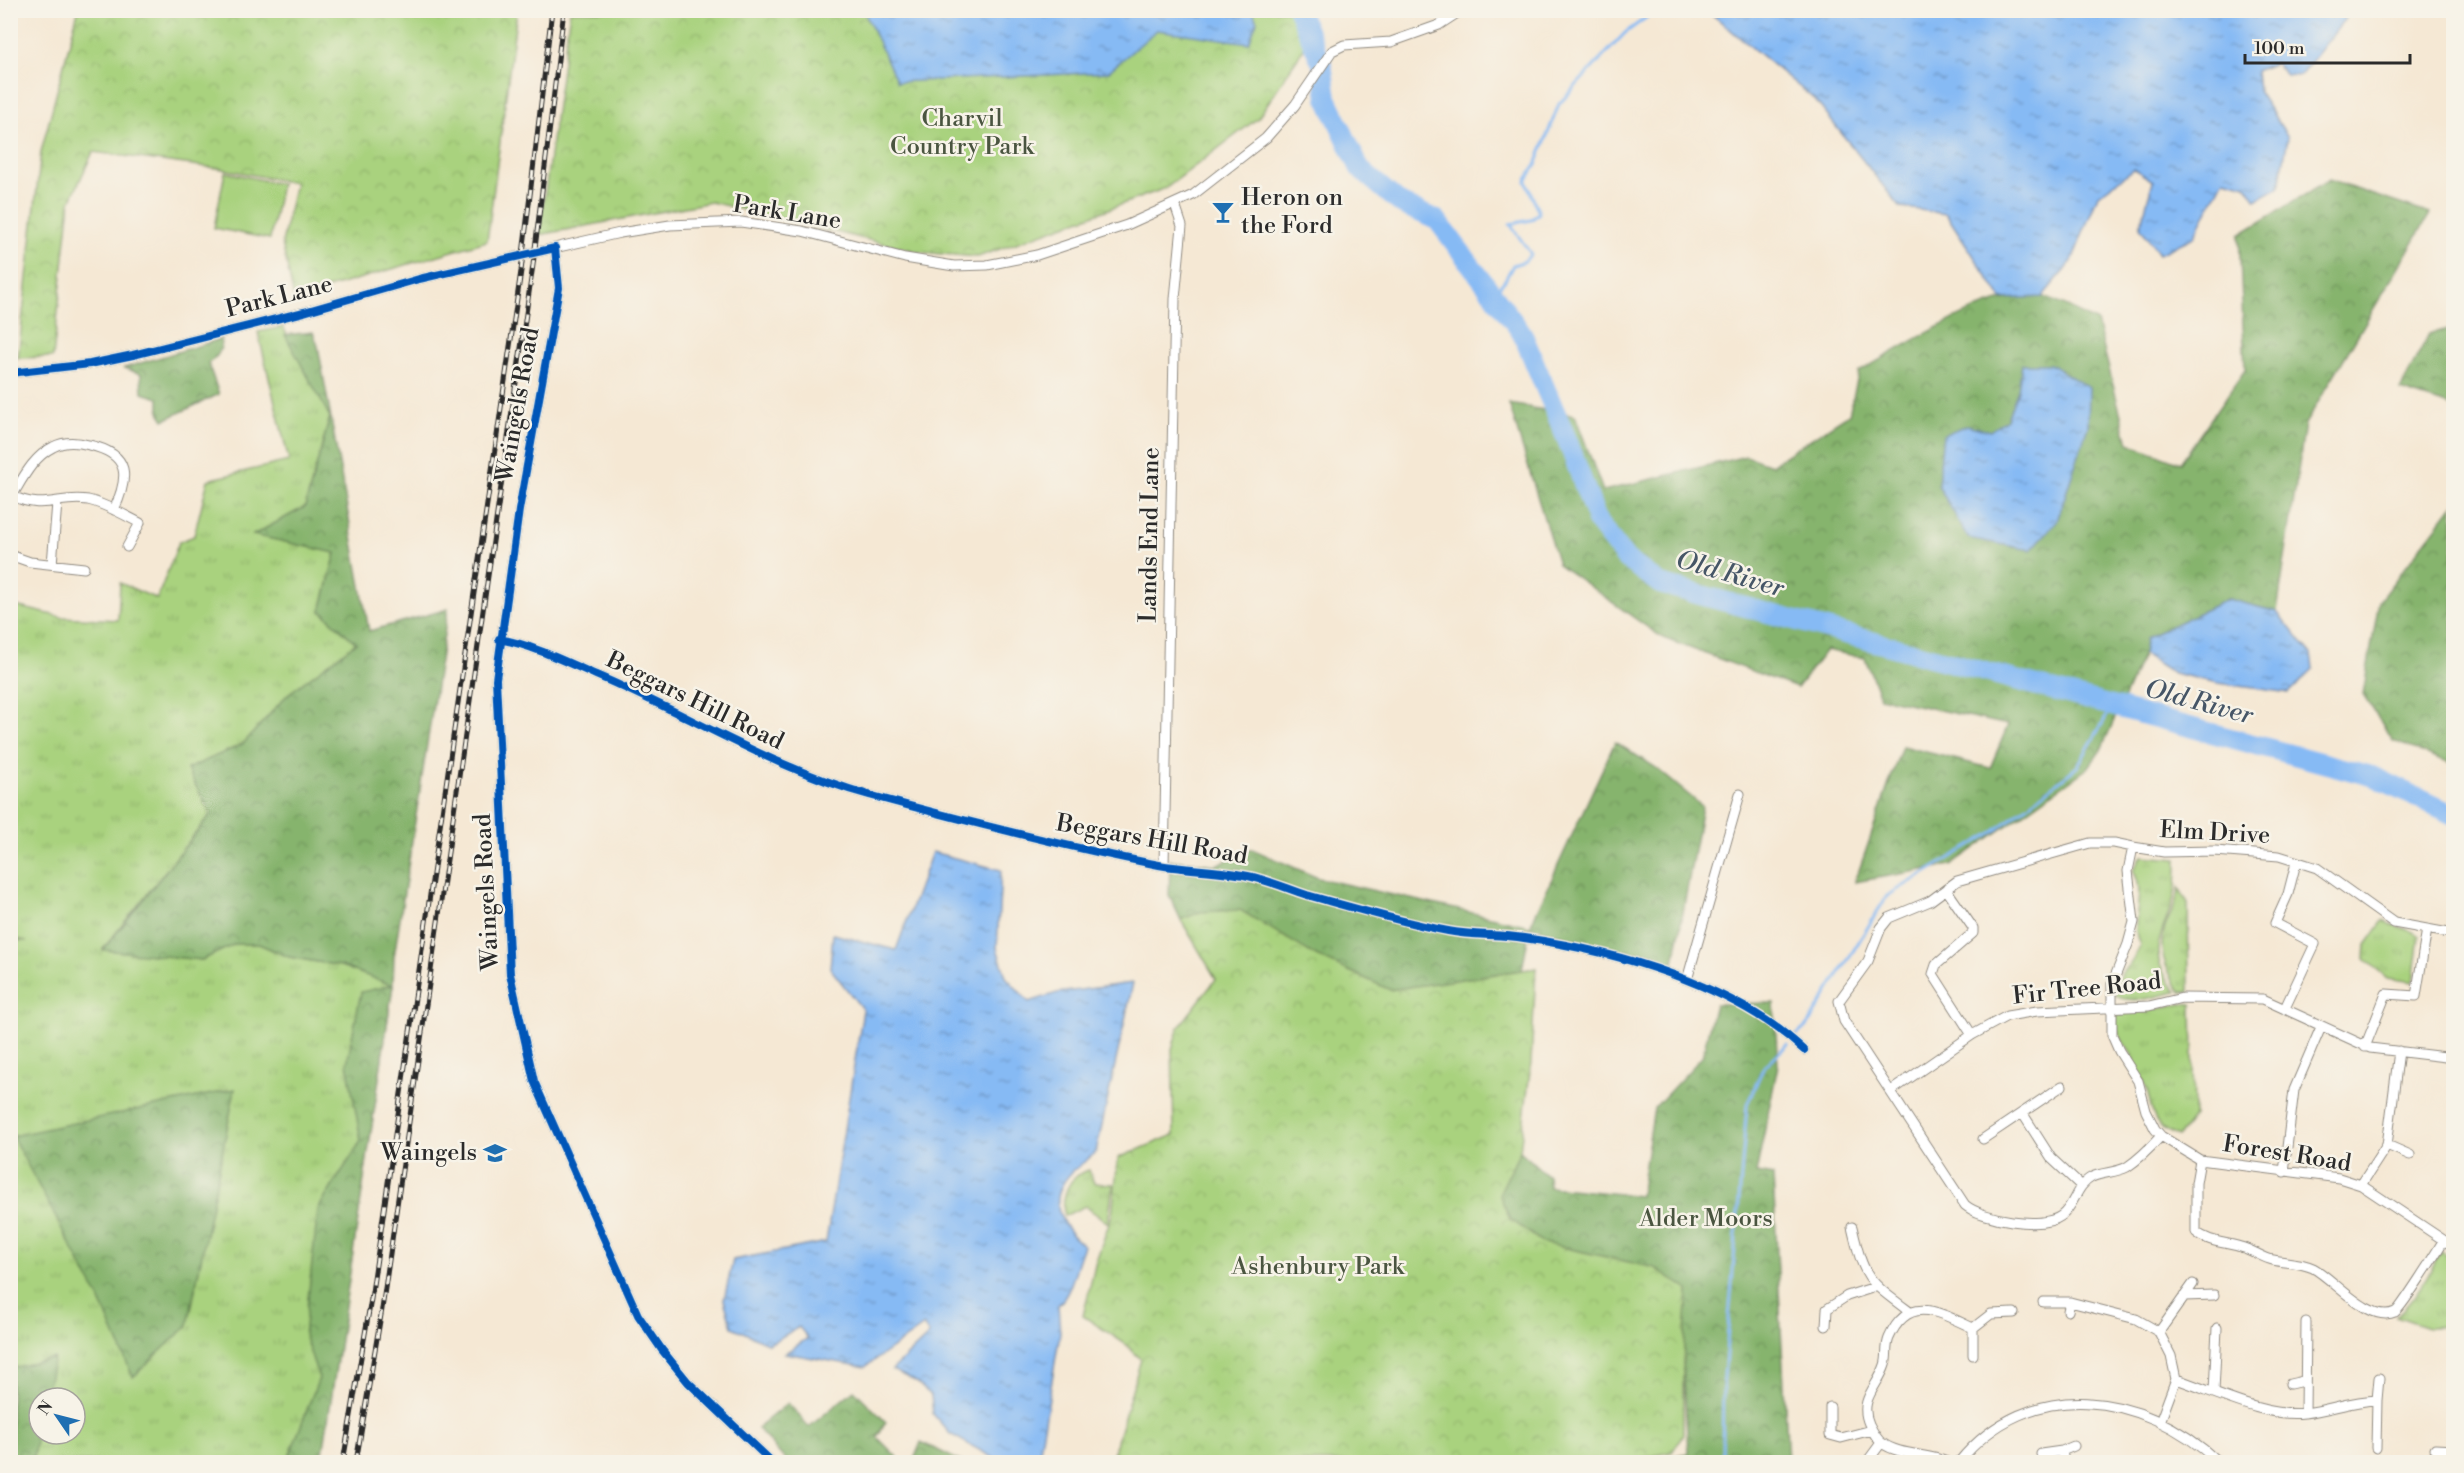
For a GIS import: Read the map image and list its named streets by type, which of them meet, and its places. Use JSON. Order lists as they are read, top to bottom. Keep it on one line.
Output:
{"streets":{"street":["Park Lane","Waingels Road","Lands End Lane","Beggars Hill Road","Elm Drive","Fir Tree Road","Forest Road"]},"crossings":[["Park Lane","Waingels Road"],["Park Lane","Lands End Lane"],["Waingels Road","Beggars Hill Road"],["Lands End Lane","Beggars Hill Road"]],"water":["Old River"],"parks":["Charvil Country Park","Alder Moors","Ashenbury Park"],"places":{"bar":["Heron on the Ford"],"school or university":["Waingels"]},"scale_bar":"100 m","north":"top left"}
